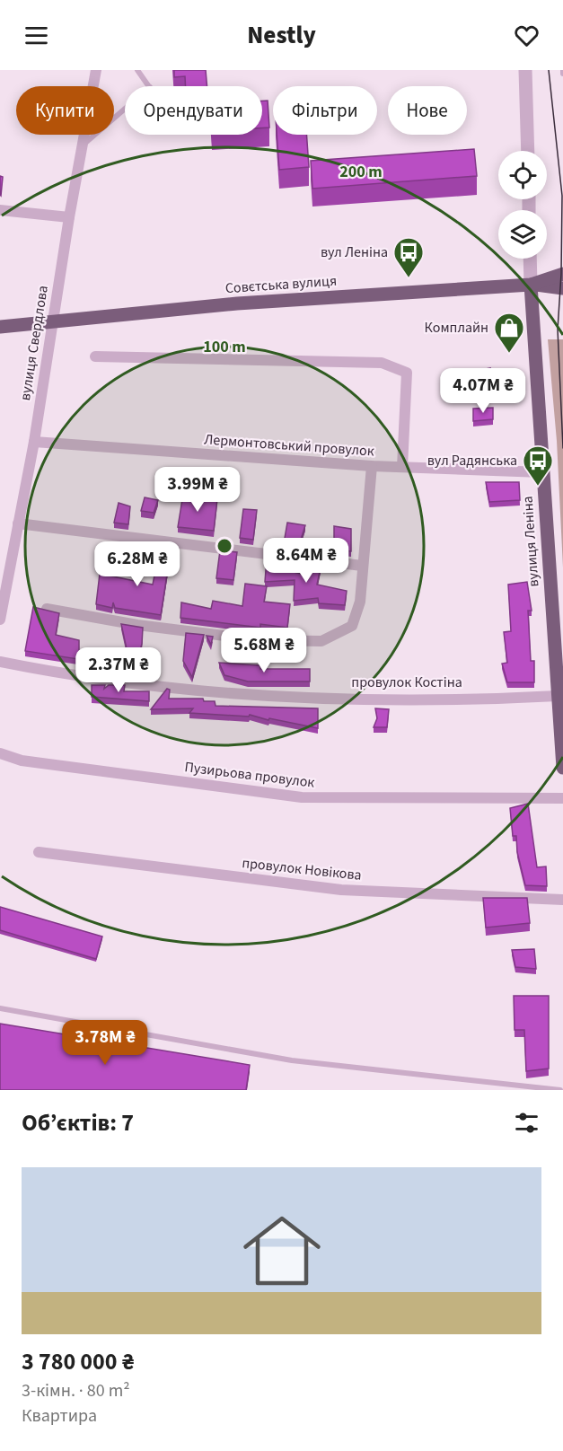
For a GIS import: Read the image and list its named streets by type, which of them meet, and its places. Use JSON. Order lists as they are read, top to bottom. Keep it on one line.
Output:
{"streets":{"main road":["Совєтська вулиця","вулиця Леніна"],"street":["вулиця Свердлова","Лермонтовський провулок","провулок Костіна","Пузирьова провулок","провулок Новікова"]},"crossings":[["Совєтська вулиця","вулиця Свердлова"],["Совєтська вулиця","вулиця Леніна"],["вулиця Свердлова","Лермонтовський провулок"],["Лермонтовський провулок","вулиця Леніна"],["вулиця Леніна","провулок Костіна"]],"places":{"bus stop":["вул Леніна","вул Радянська"],"shop":["Комплайн"]},"page":{"header":"Nestly","chip":["Купити","Орендувати","Фільтри","Нове"],"price":["4.07M ₴","3.99M ₴","8.64M ₴","6.28M ₴","5.68M ₴","2.37M ₴","3.78M ₴"],"heading":"Об’єктів: 7","list":[{"name":"3 780 000 ₴","note":"3-кімн. · 80 m² · Квартира"}]},"rings":["200 m","100 m"]}
